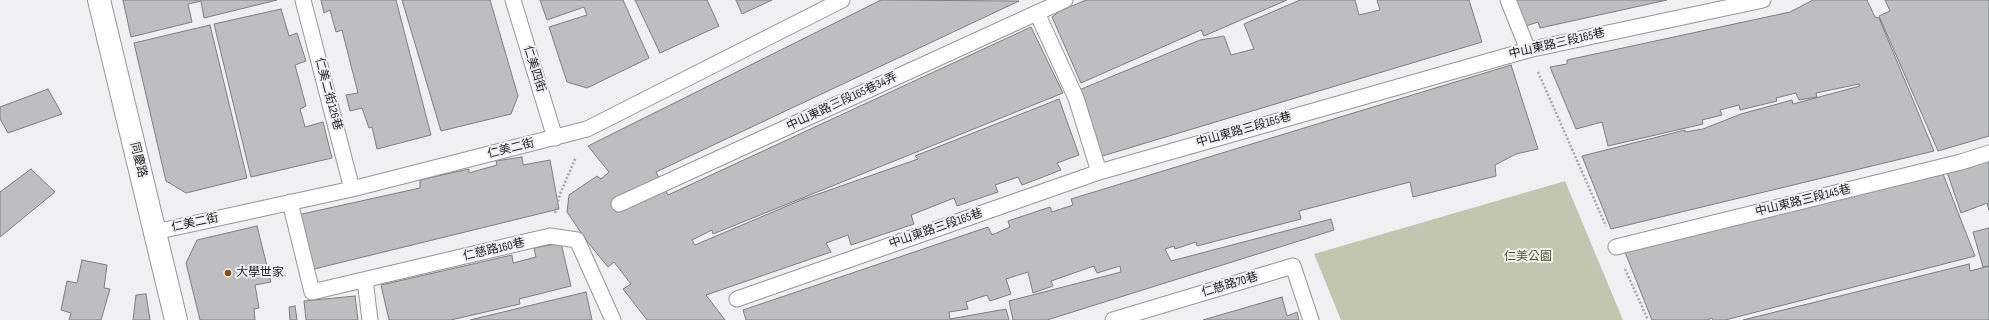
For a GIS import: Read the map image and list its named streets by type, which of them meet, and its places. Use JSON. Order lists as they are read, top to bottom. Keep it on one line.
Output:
{"streets":{"street":["同慶路"],"lane":["中山東路三段165巷","仁美四街","仁美二街126巷","中山東路三段165巷34弄","仁美二街","中山東路三段145巷","仁慈路160巷","仁慈路70巷"]},"crossings":[["仁美四街","仁美二街"],["仁美二街126巷","仁美二街"],["仁美二街","同慶路"],["仁美二街","仁慈路160巷"]],"parks":["仁美公園"],"places":["大學世家"]}
